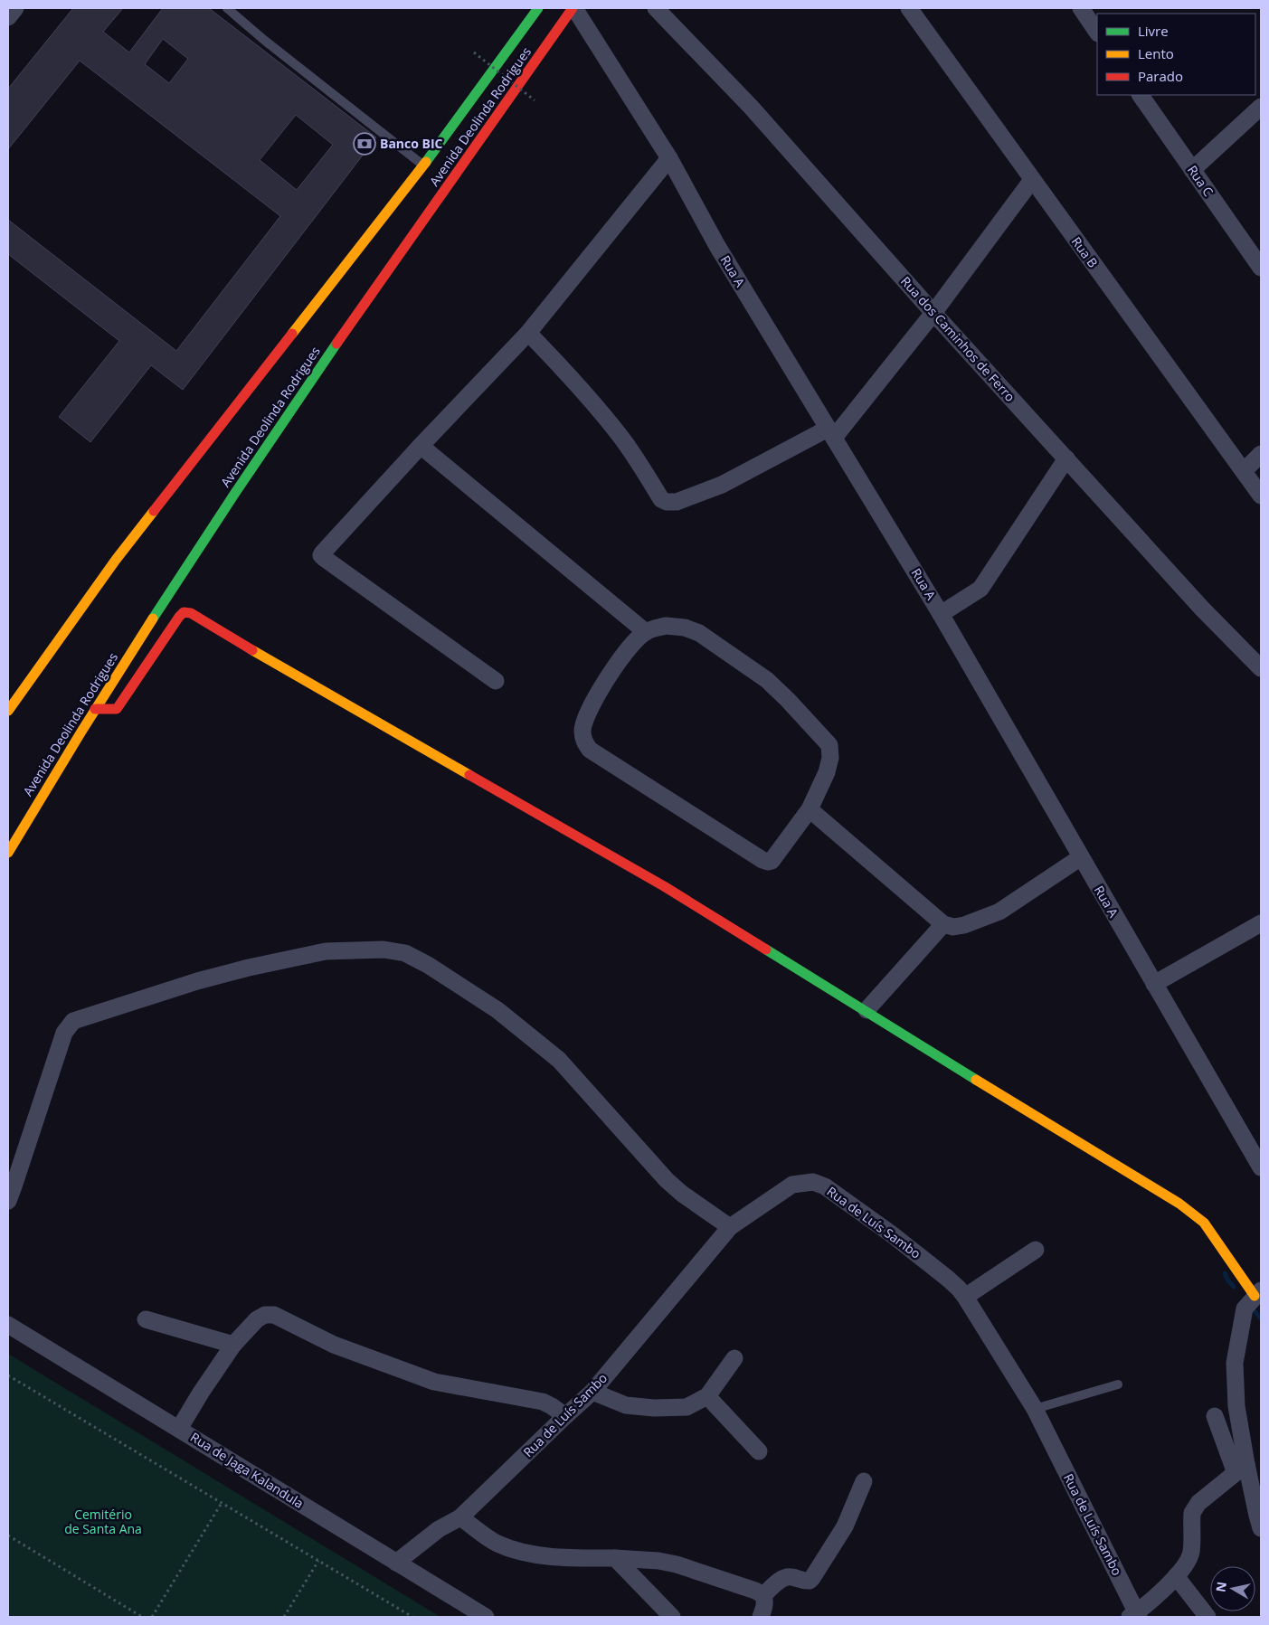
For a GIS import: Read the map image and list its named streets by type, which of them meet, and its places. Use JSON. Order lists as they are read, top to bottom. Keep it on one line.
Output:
{"streets":{"main road":["Avenida Deolinda Rodrigues"],"street":["Rua C","Rua B","Rua A","Rua dos Caminhos de Ferro","Rua de Luís Sambo","Rua de Jaga Kalandula"]},"crossings":[["Avenida Deolinda Rodrigues","Rua A"],["Rua de Luís Sambo","Rua de Jaga Kalandula"]],"parks":["Cemitério de Santa Ana"],"places":{"bank":["Banco BIC"]},"legend":["Livre","Lento","Parado"],"north":"left"}
